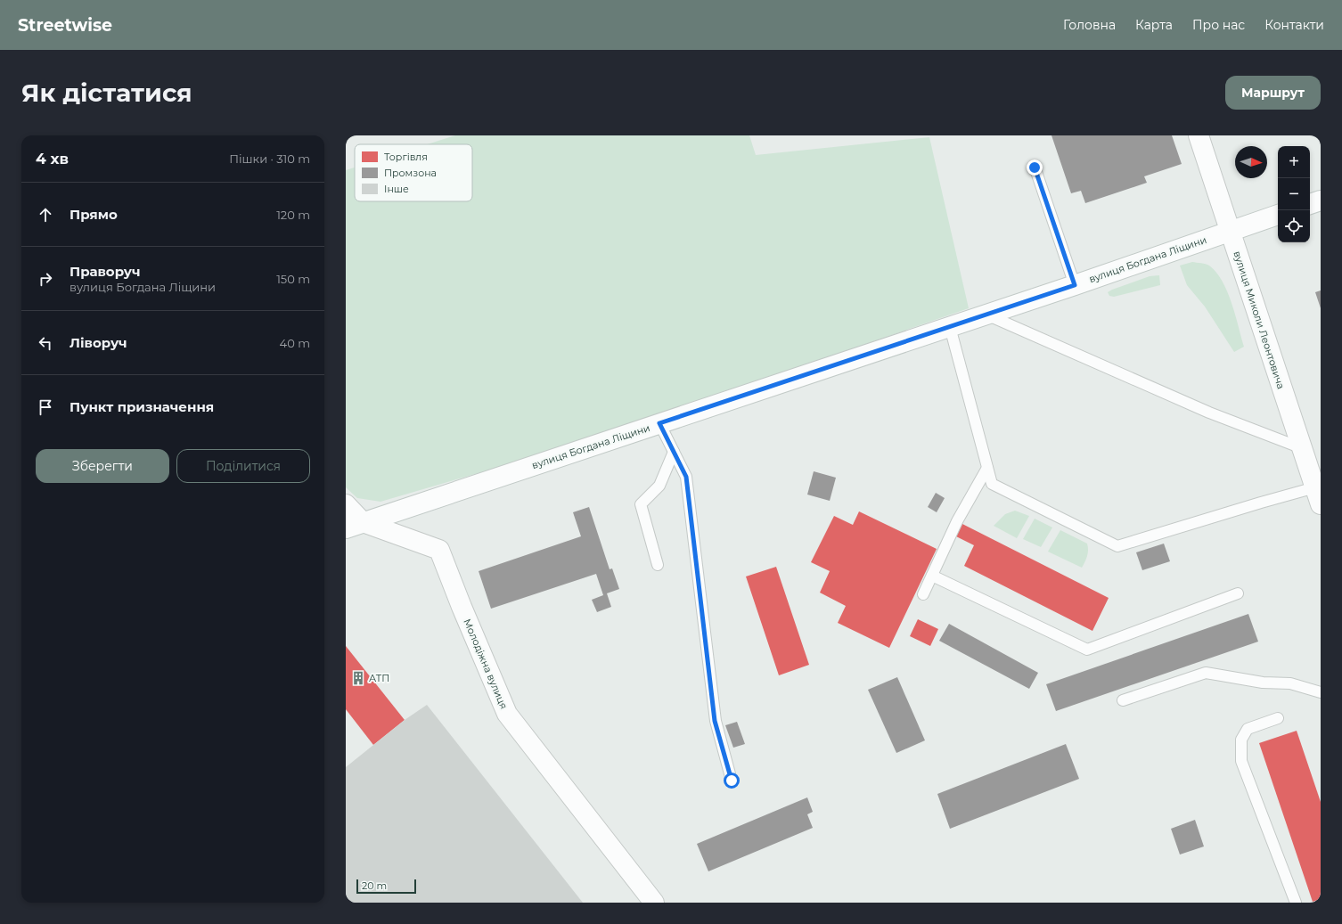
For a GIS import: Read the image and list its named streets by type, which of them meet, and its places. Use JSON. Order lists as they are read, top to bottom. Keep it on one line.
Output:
{"streets":{"main road":["вулиця Богдана Ліщини","вулиця Миколи Леонтовича","Молодіжна вулиця"]},"crossings":[["вулиця Богдана Ліщини","вулиця Миколи Леонтовича"],["вулиця Богдана Ліщини","Молодіжна вулиця"]],"places":{"building":["АТП"]},"legend":["Торгівля","Промзона","Інше"],"scale_bar":"20 m","north":"right","page":{"header":"Streetwise","nav":["Головна","Карта","Про нас","Контакти"],"buttons":["Маршрут",["Зберегти","Поділитися"]],"title":"Як дістатися","heading":["4 хв","Пішки · 310 m"],"map_buttons":["+","−"],"list":[["Прямо","120 m"],["Праворуч","вулиця Богдана Ліщини","150 m"],["Ліворуч","40 m"],"Пункт призначення"],"scale":"20 m"}}
